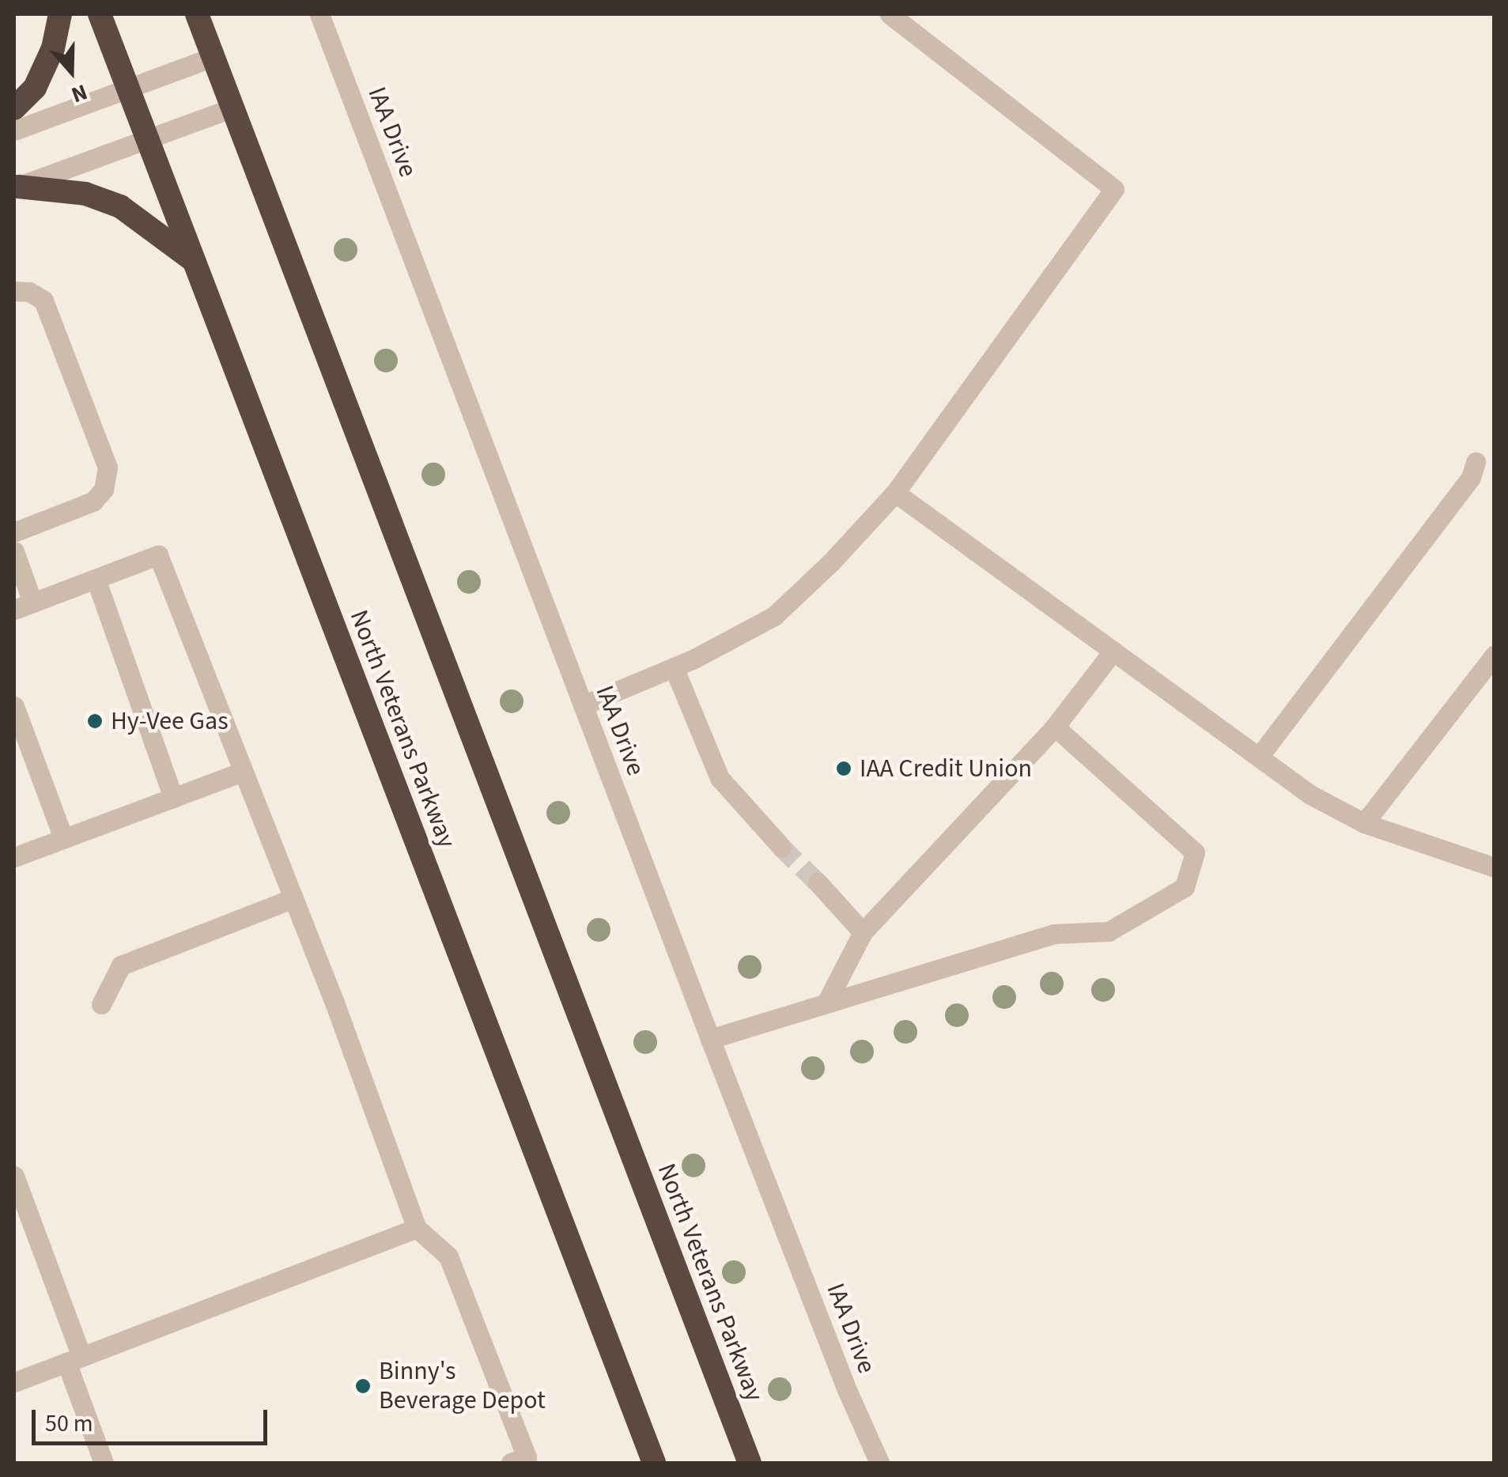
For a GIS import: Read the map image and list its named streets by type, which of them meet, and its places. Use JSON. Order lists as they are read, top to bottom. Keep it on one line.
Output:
{"streets":{"highway":["North Veterans Parkway"],"street":["IAA Drive"]},"places":["Hy-Vee Gas","IAA Credit Union","Binny's Beverage Depot"],"scale_bar":"50 m","north":"bottom"}
